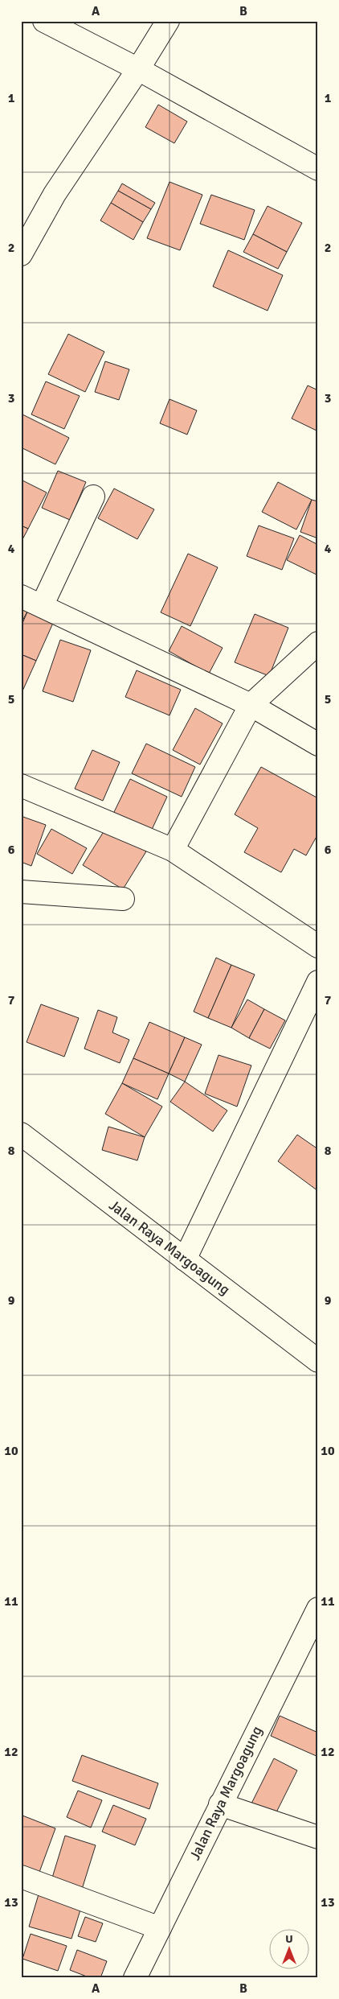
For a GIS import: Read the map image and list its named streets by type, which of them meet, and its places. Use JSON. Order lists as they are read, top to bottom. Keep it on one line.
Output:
{"streets":{"street":["Jalan Raya Margoagung"]},"north":"top","grid":{"columns":["A","B"],"rows":["1","2","3","4","5","6","7","8","9","10","11","12","13"]}}
